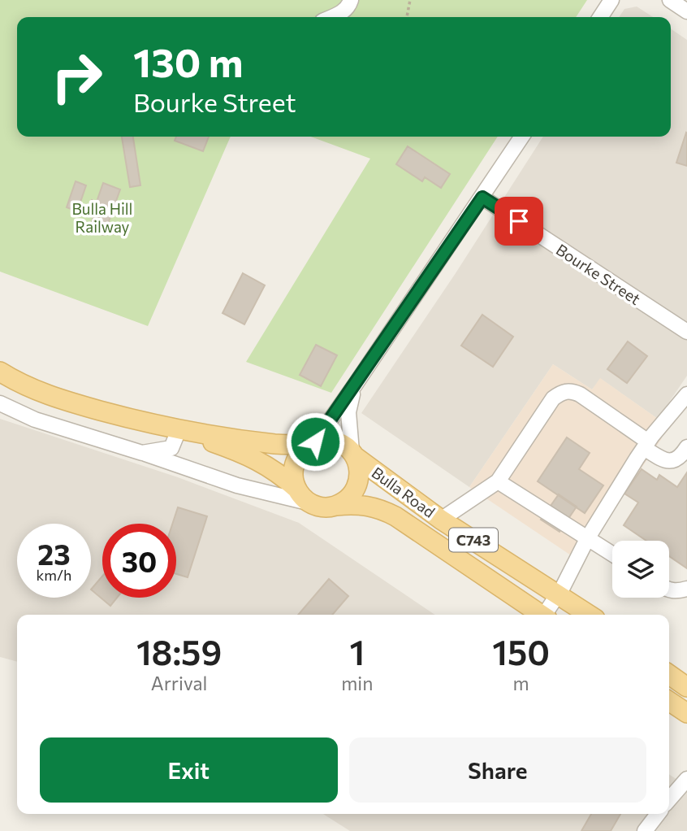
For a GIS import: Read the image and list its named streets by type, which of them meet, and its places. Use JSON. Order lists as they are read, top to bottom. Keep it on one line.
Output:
{"streets":{"main road":["Bulla Road","C743"],"street":["Bourke Street"]},"crossings":[["Bulla Road","C743"]],"parks":["Bulla Hill Railway"],"page":{"turn":["130 m","Bourke Street"],"speed":"23 km/h","limit":"30","eta":["18:59","Arrival","1","min","150","m"],"buttons":["Exit","Share"]}}
